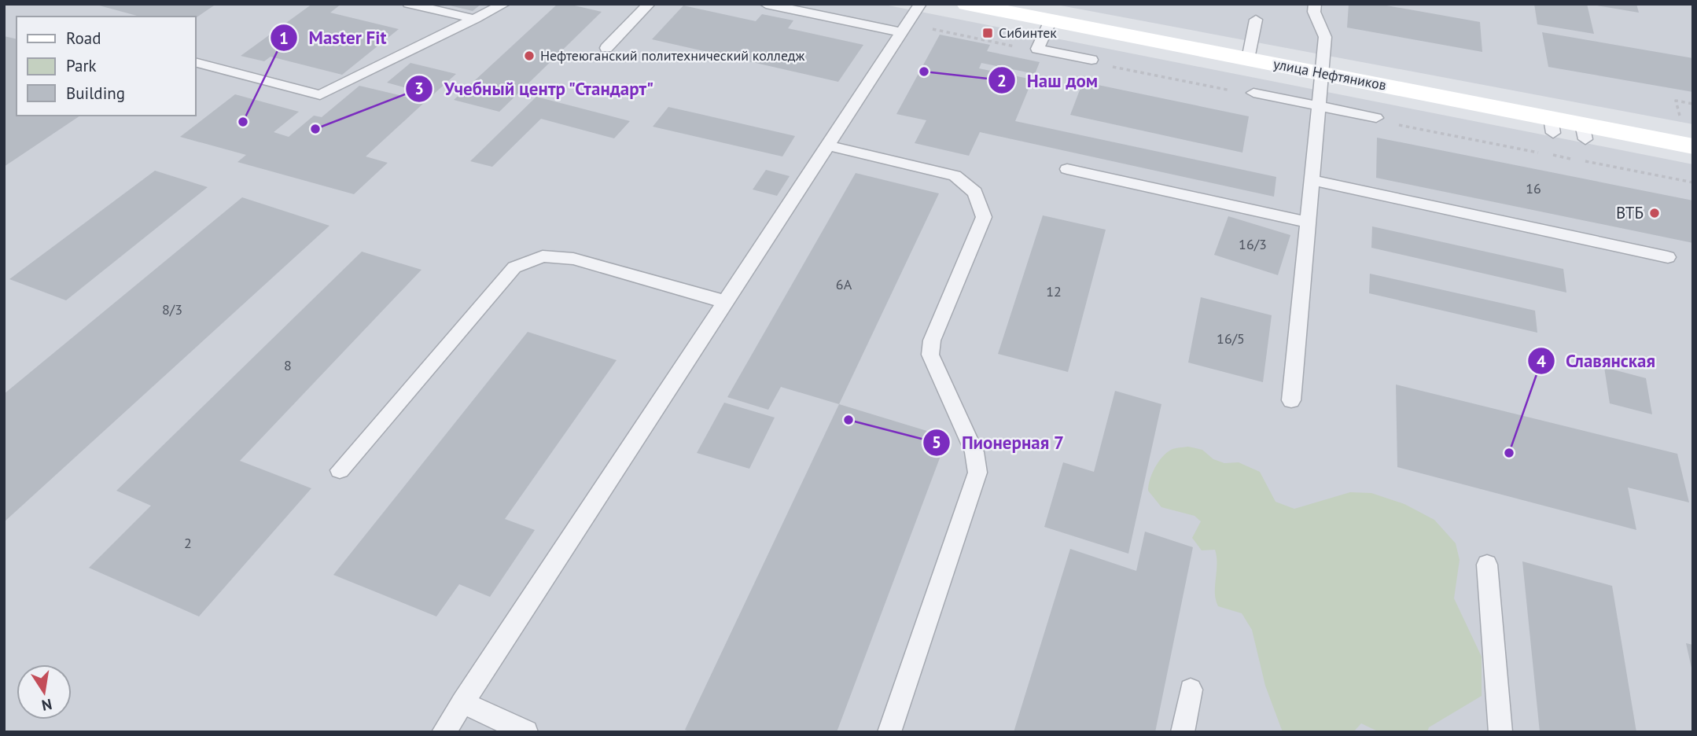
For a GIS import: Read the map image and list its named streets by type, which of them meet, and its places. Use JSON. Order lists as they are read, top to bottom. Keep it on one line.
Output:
{"streets":{"main road":["улица Нефтяников"]},"places":{"transit":["Сибинтек"],"other":["Нефтеюганский политехнический колледж","Наш дом","Master Fit","Учебный центр \"Стандарт\"","ВТБ","Пионерная 7","Славянская"]},"house_numbers":["16","16/3","6А","12","8/3","16/5","8","2"],"legend":["Road","Park","Building"],"north":"bottom"}
